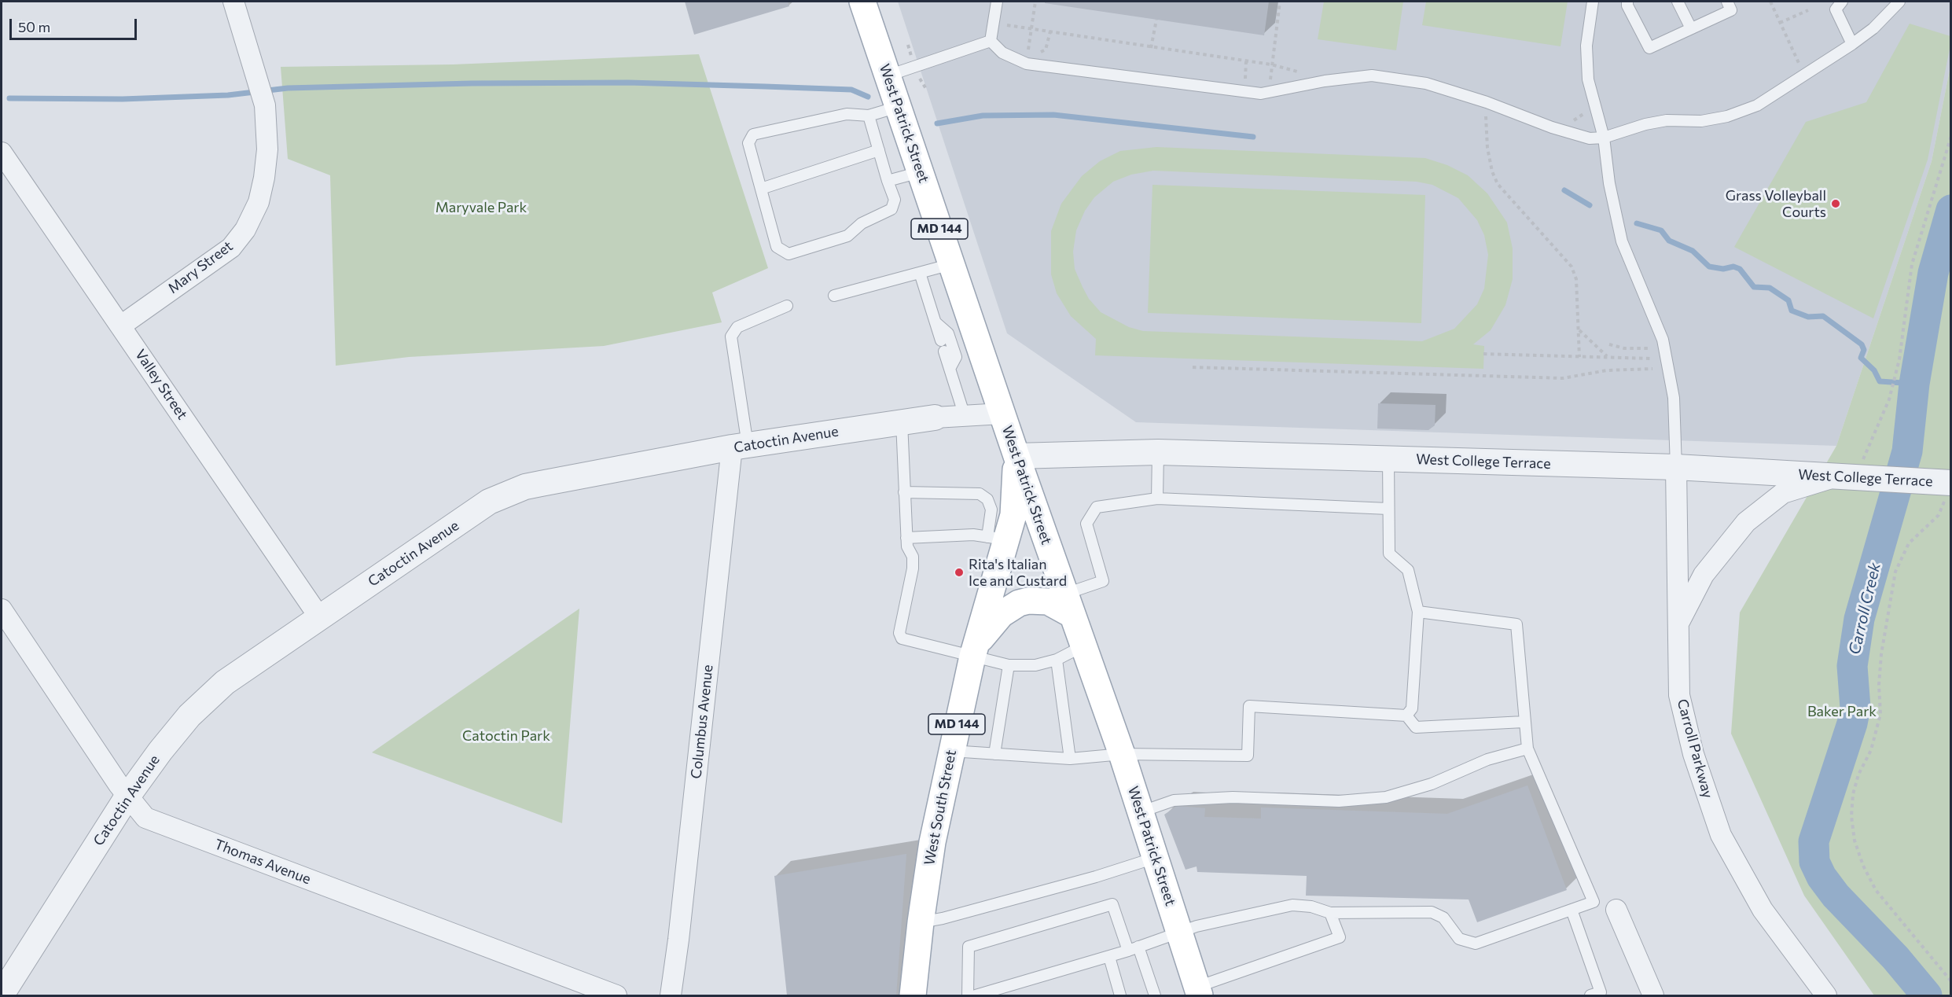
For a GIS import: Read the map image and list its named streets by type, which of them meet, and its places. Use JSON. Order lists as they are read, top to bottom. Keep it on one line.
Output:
{"streets":{"main road":["West Patrick Street","MD 144","West South Street"],"street":["Mary Street","Valley Street","Catoctin Avenue","West College Terrace","Columbus Avenue","Carroll Parkway","Thomas Avenue"]},"crossings":[["West Patrick Street","Catoctin Avenue"],["West Patrick Street","West College Terrace"],["West Patrick Street","West South Street"],["Mary Street","Valley Street"],["Valley Street","Catoctin Avenue"],["Catoctin Avenue","Columbus Avenue"],["Catoctin Avenue","Thomas Avenue"],["West College Terrace","Carroll Parkway"],["West College Terrace","West South Street"]],"water":["Carroll Creek"],"parks":["Maryvale Park","Baker Park","Catoctin Park"],"places":["Grass Volleyball Courts","Rita's Italian Ice and Custard"],"scale_bar":"50 m"}
